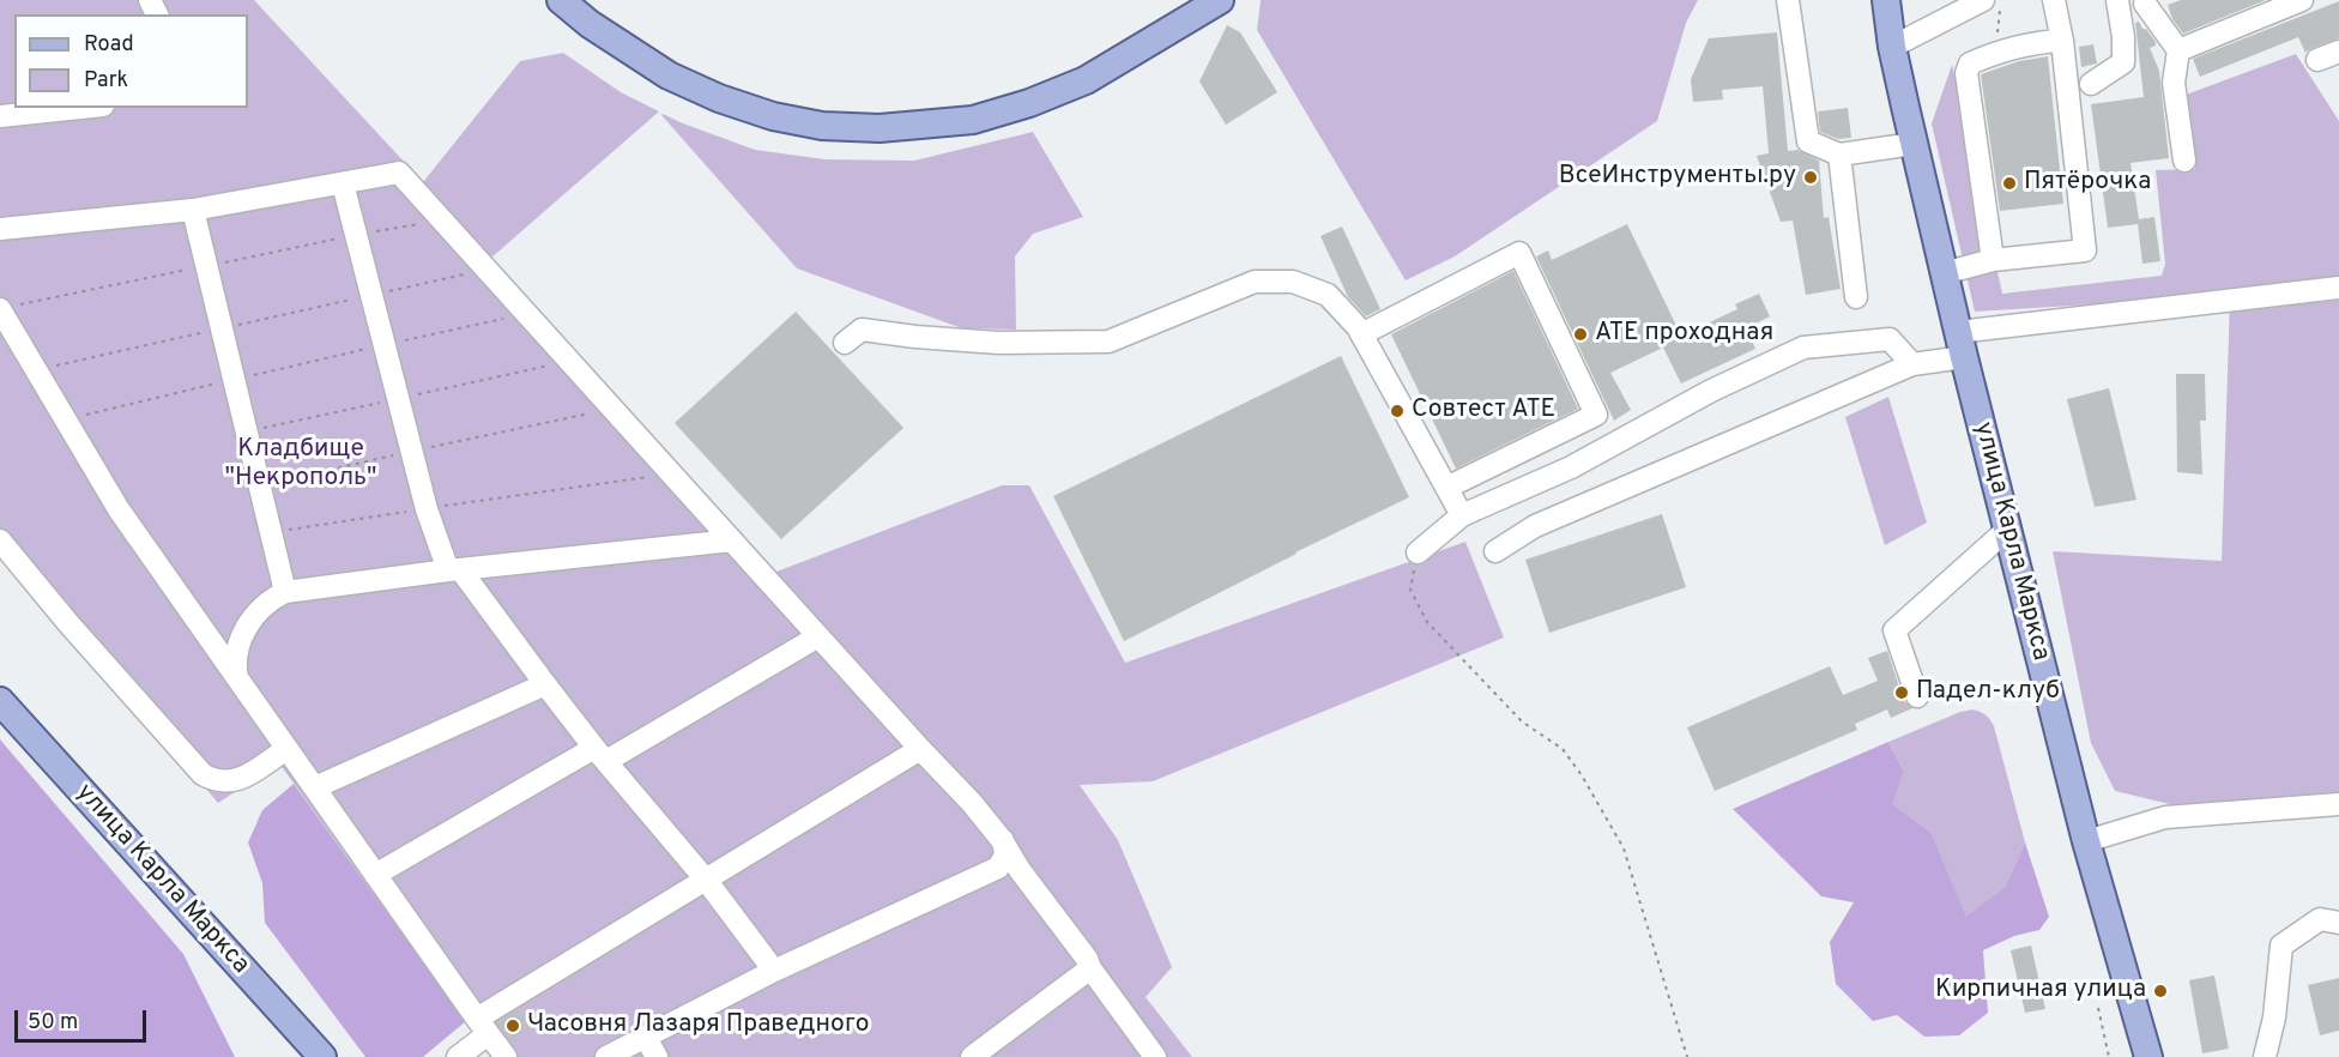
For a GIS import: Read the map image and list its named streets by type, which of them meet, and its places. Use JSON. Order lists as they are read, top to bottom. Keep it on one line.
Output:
{"streets":{"main road":["улица Карла Маркса"]},"parks":["Кладбище \"Некрополь\""],"places":["ВсеИнструменты.ру","Пятёрочка","АТЕ проходная","Совтест АТЕ","Падел-клуб","Кирпичная улица","Часовня Лазаря Праведного"],"legend":["Road","Park"],"scale_bar":"50 m"}
